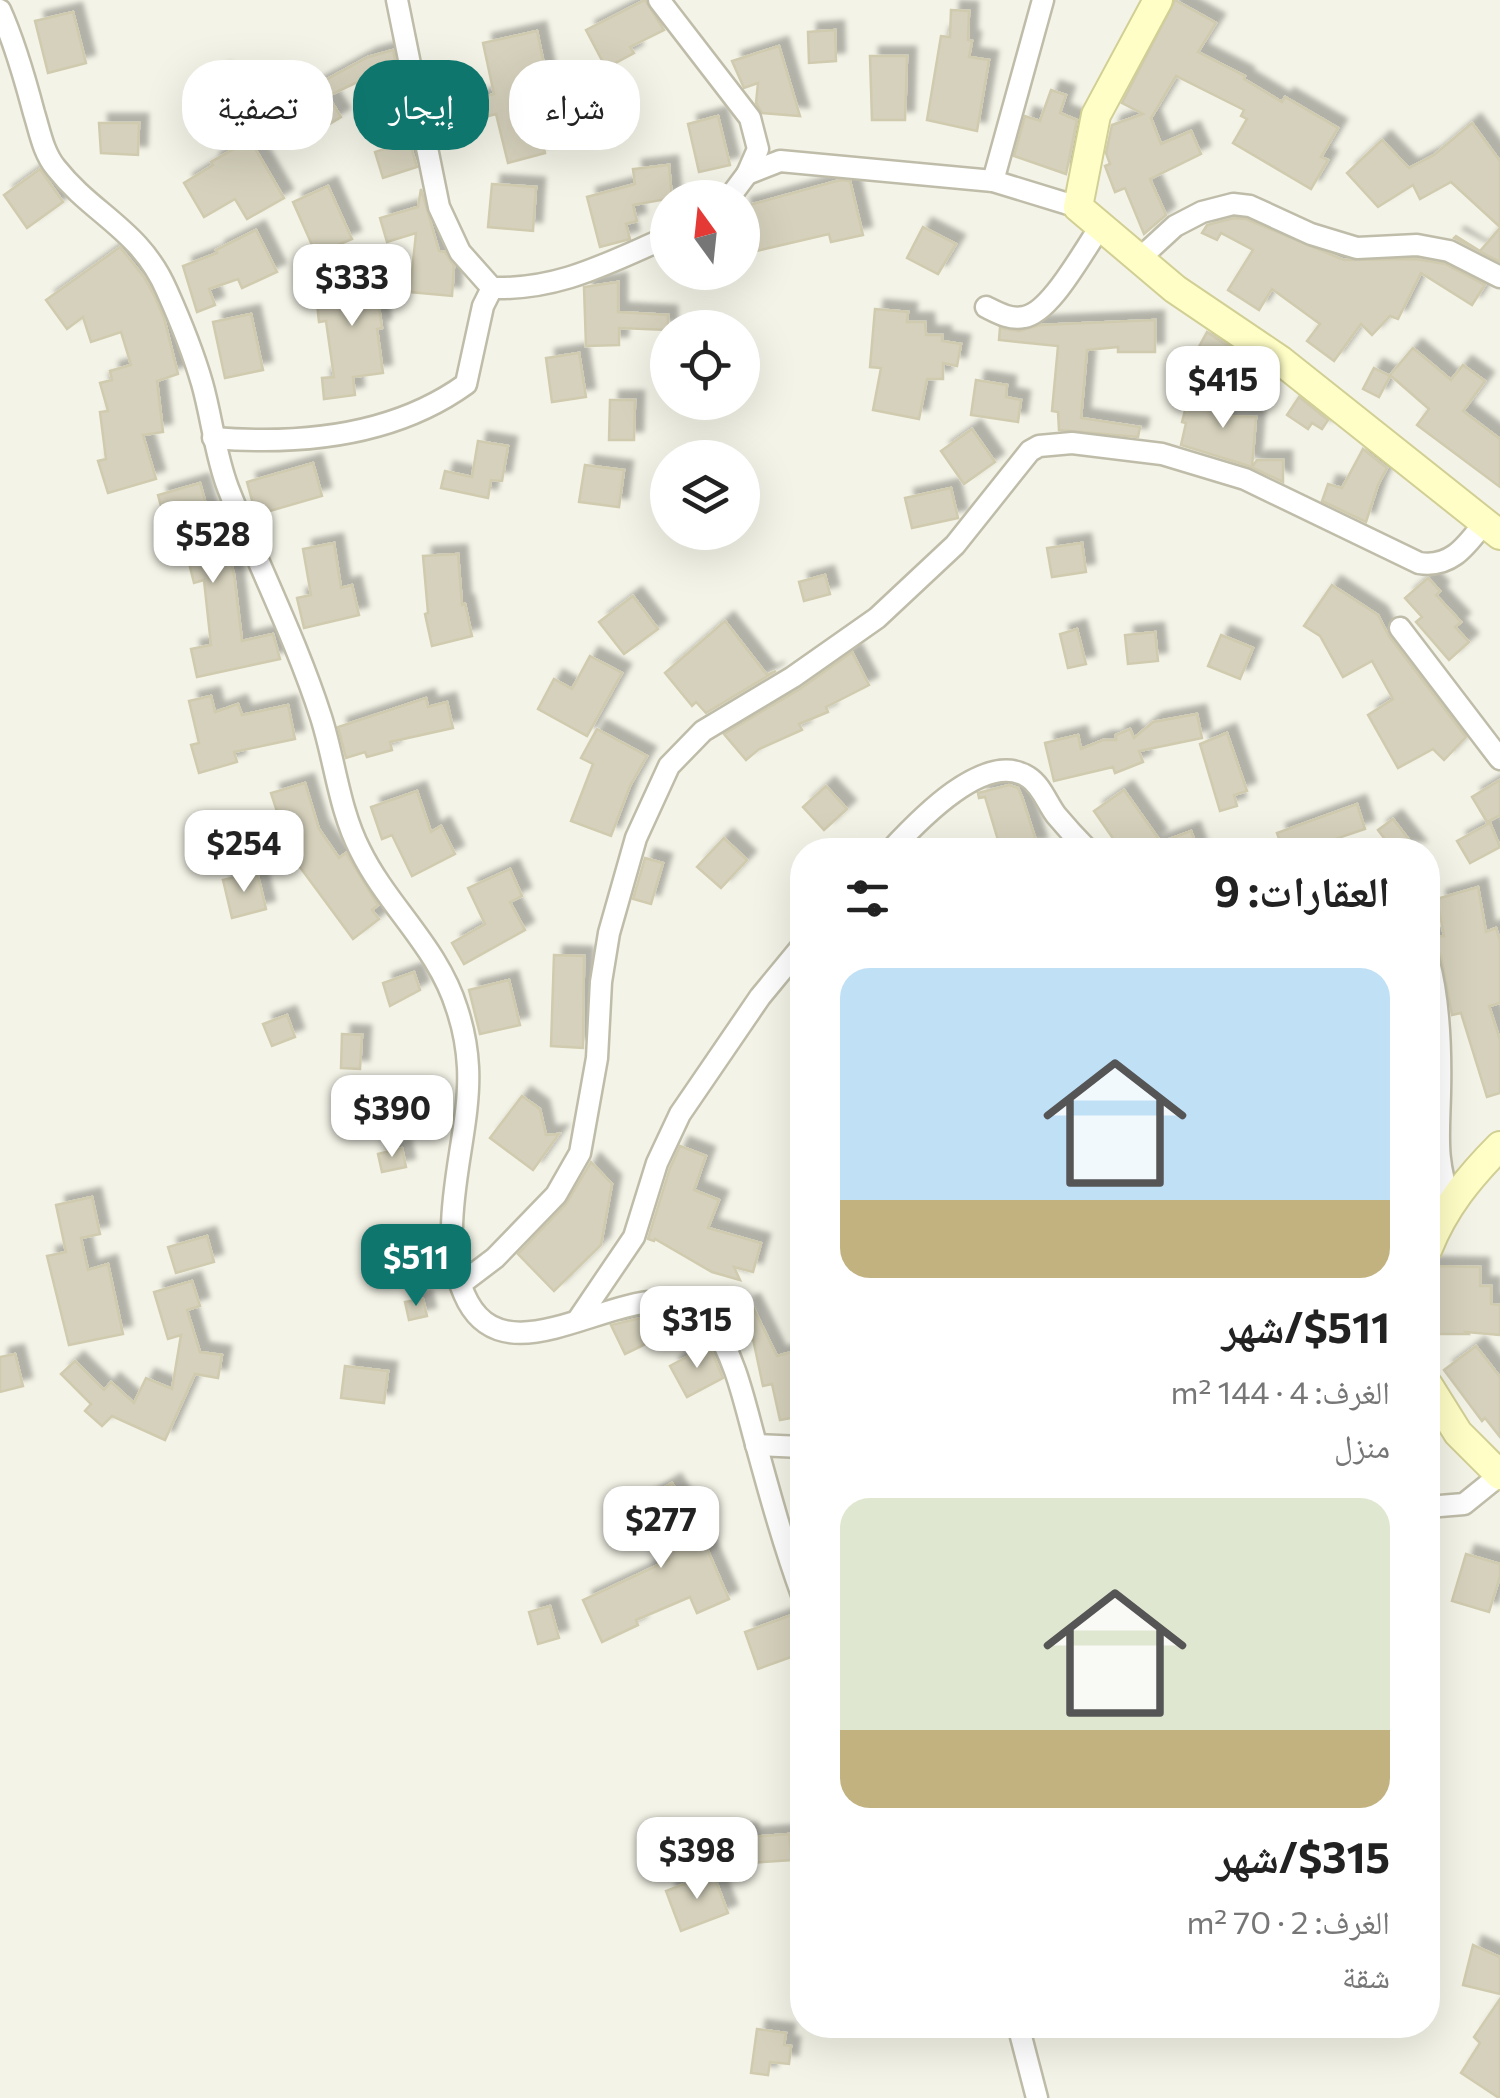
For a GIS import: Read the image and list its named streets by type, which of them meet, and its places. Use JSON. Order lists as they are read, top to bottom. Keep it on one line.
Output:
{"north":"top","page":{"chip":["شراء","إيجار","تصفية"],"price":["$333","$415","$528","$254","$390","$511","$315","$277","$398"],"heading":"العقارات: 9","list":[{"name":"$511/شهر","note":"الغرف: 4 · 144 m² · منزل"},{"name":"$315/شهر","note":"الغرف: 2 · 70 m² · شقة"}]}}
